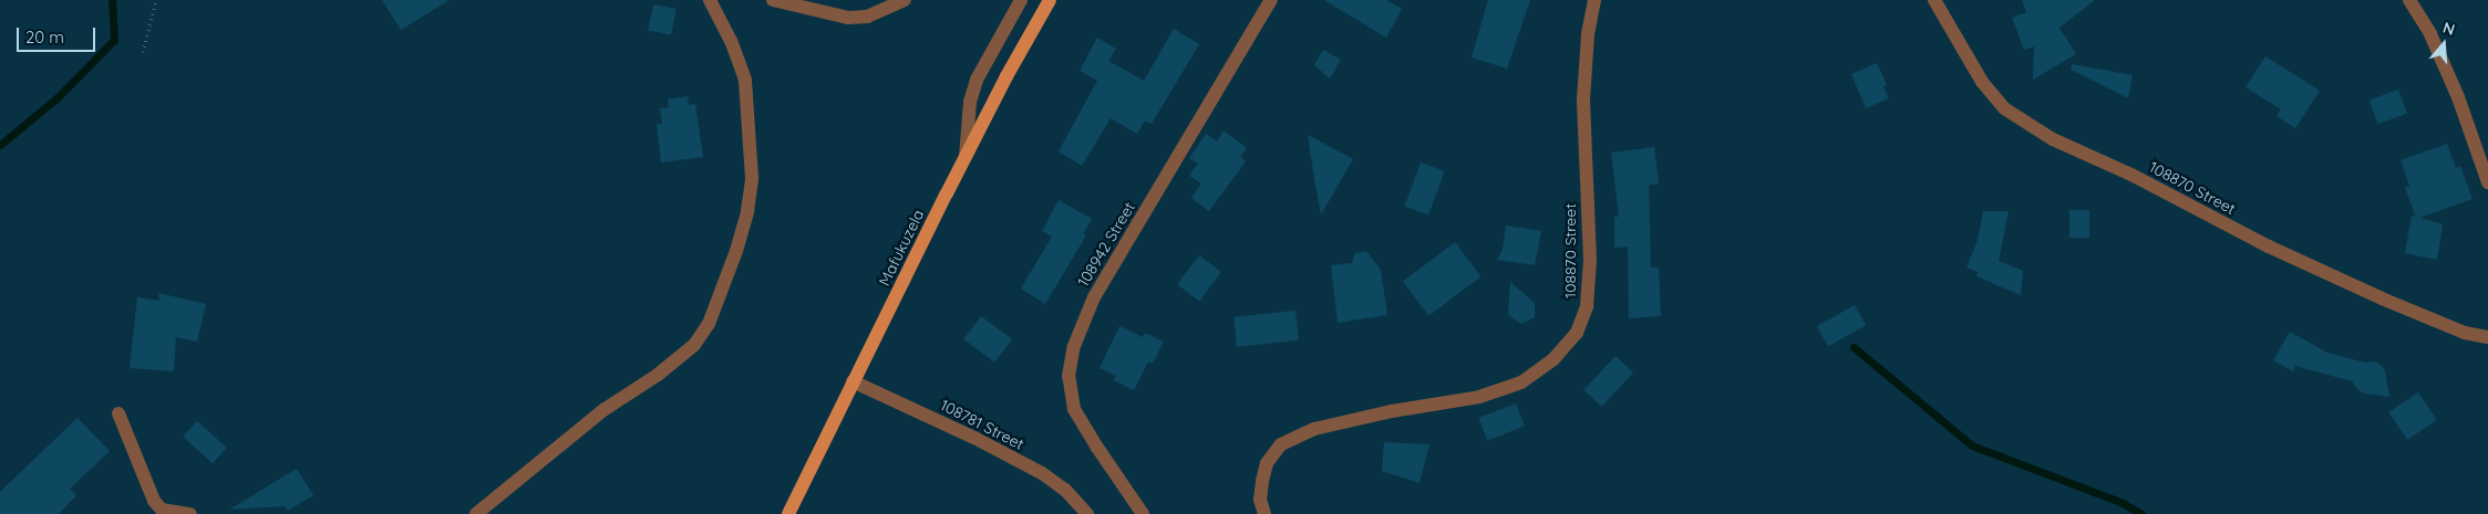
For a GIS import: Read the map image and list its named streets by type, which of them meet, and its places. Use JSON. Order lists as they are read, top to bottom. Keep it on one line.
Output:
{"streets":{"main road":["Mafukuzela"],"street":["108870 Street","108942 Street","108781 Street"]},"crossings":[["Mafukuzela","108781 Street"]],"scale_bar":"20 m","north":"top"}
